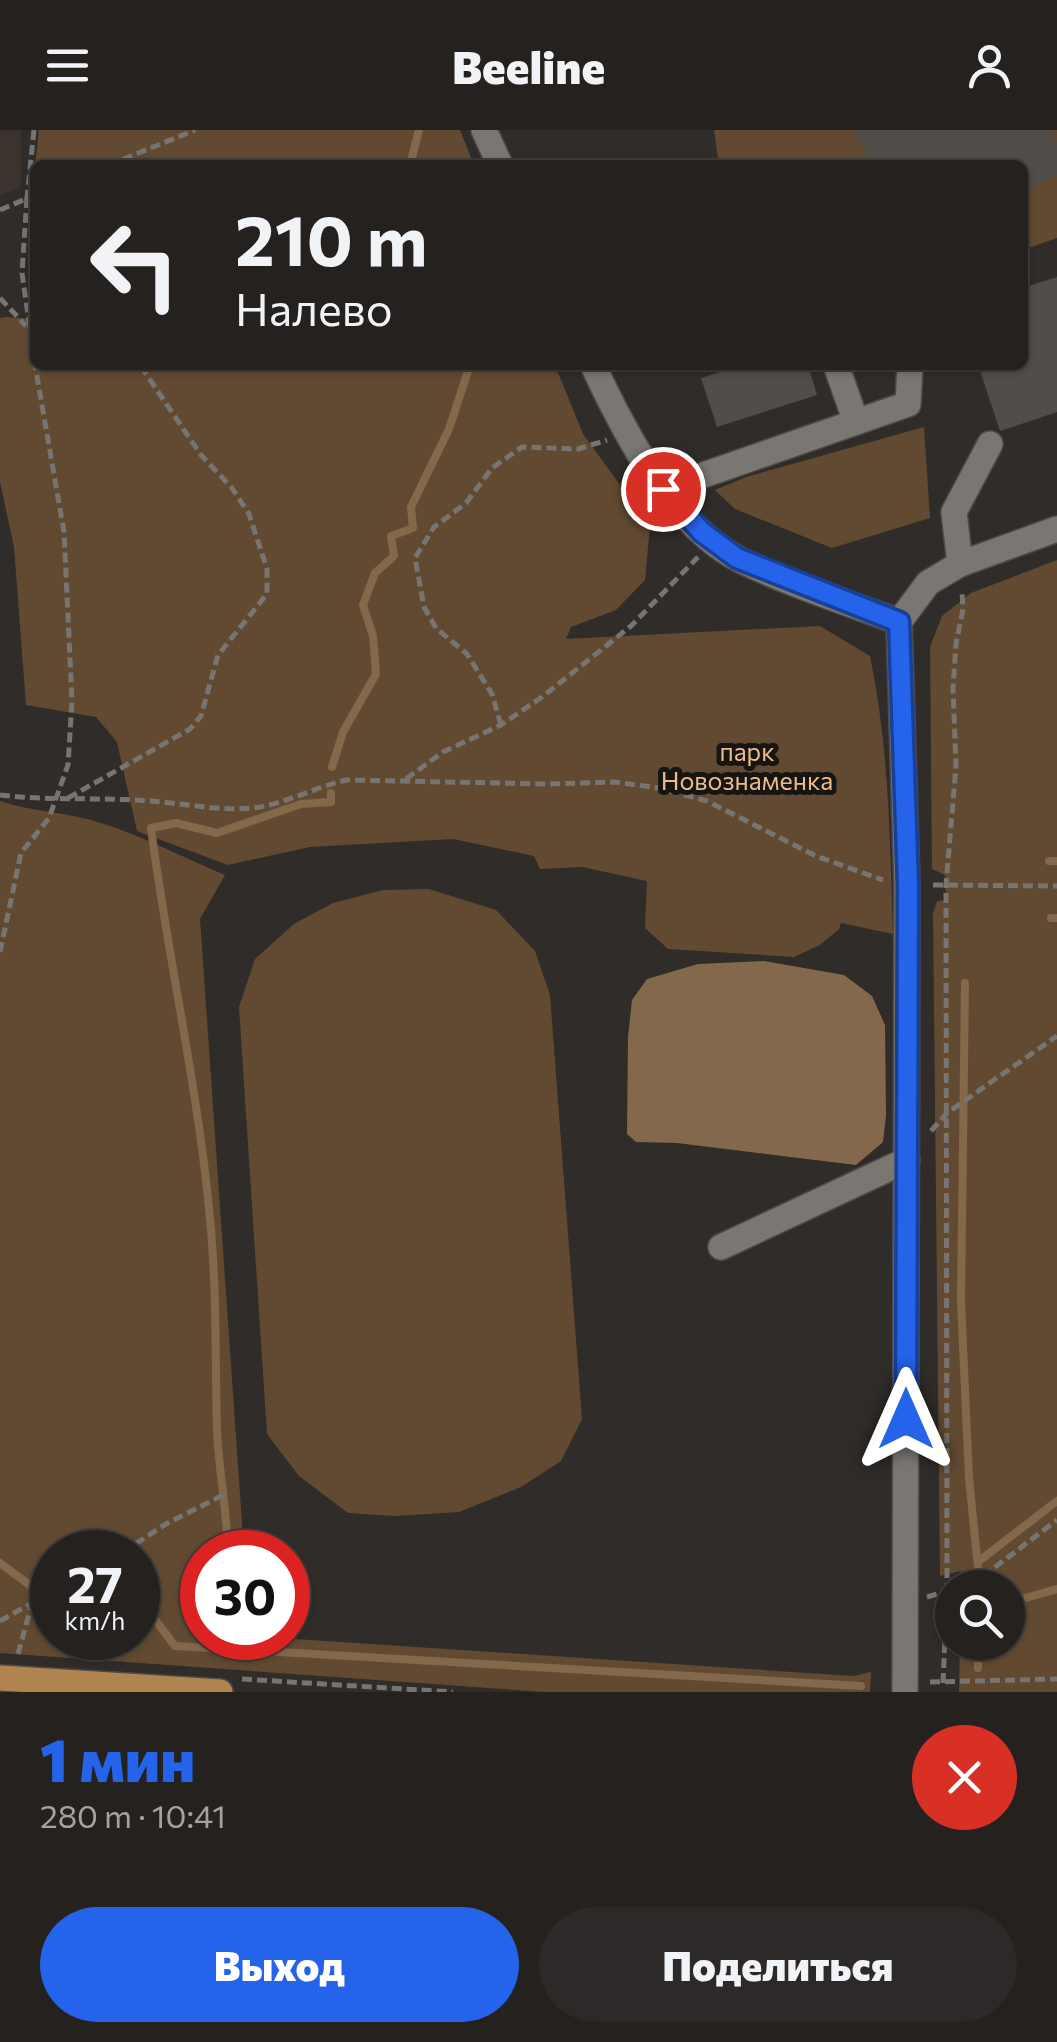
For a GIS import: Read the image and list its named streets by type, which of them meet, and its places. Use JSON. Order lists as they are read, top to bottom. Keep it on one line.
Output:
{"parks":["парк Новознаменка"],"page":{"header":"Beeline","turn":["210 m","Налево"],"speed":"27 km/h","limit":"30","heading":["1 мин","280 m · 10:41"],"buttons":["Выход","Поделиться"]}}
